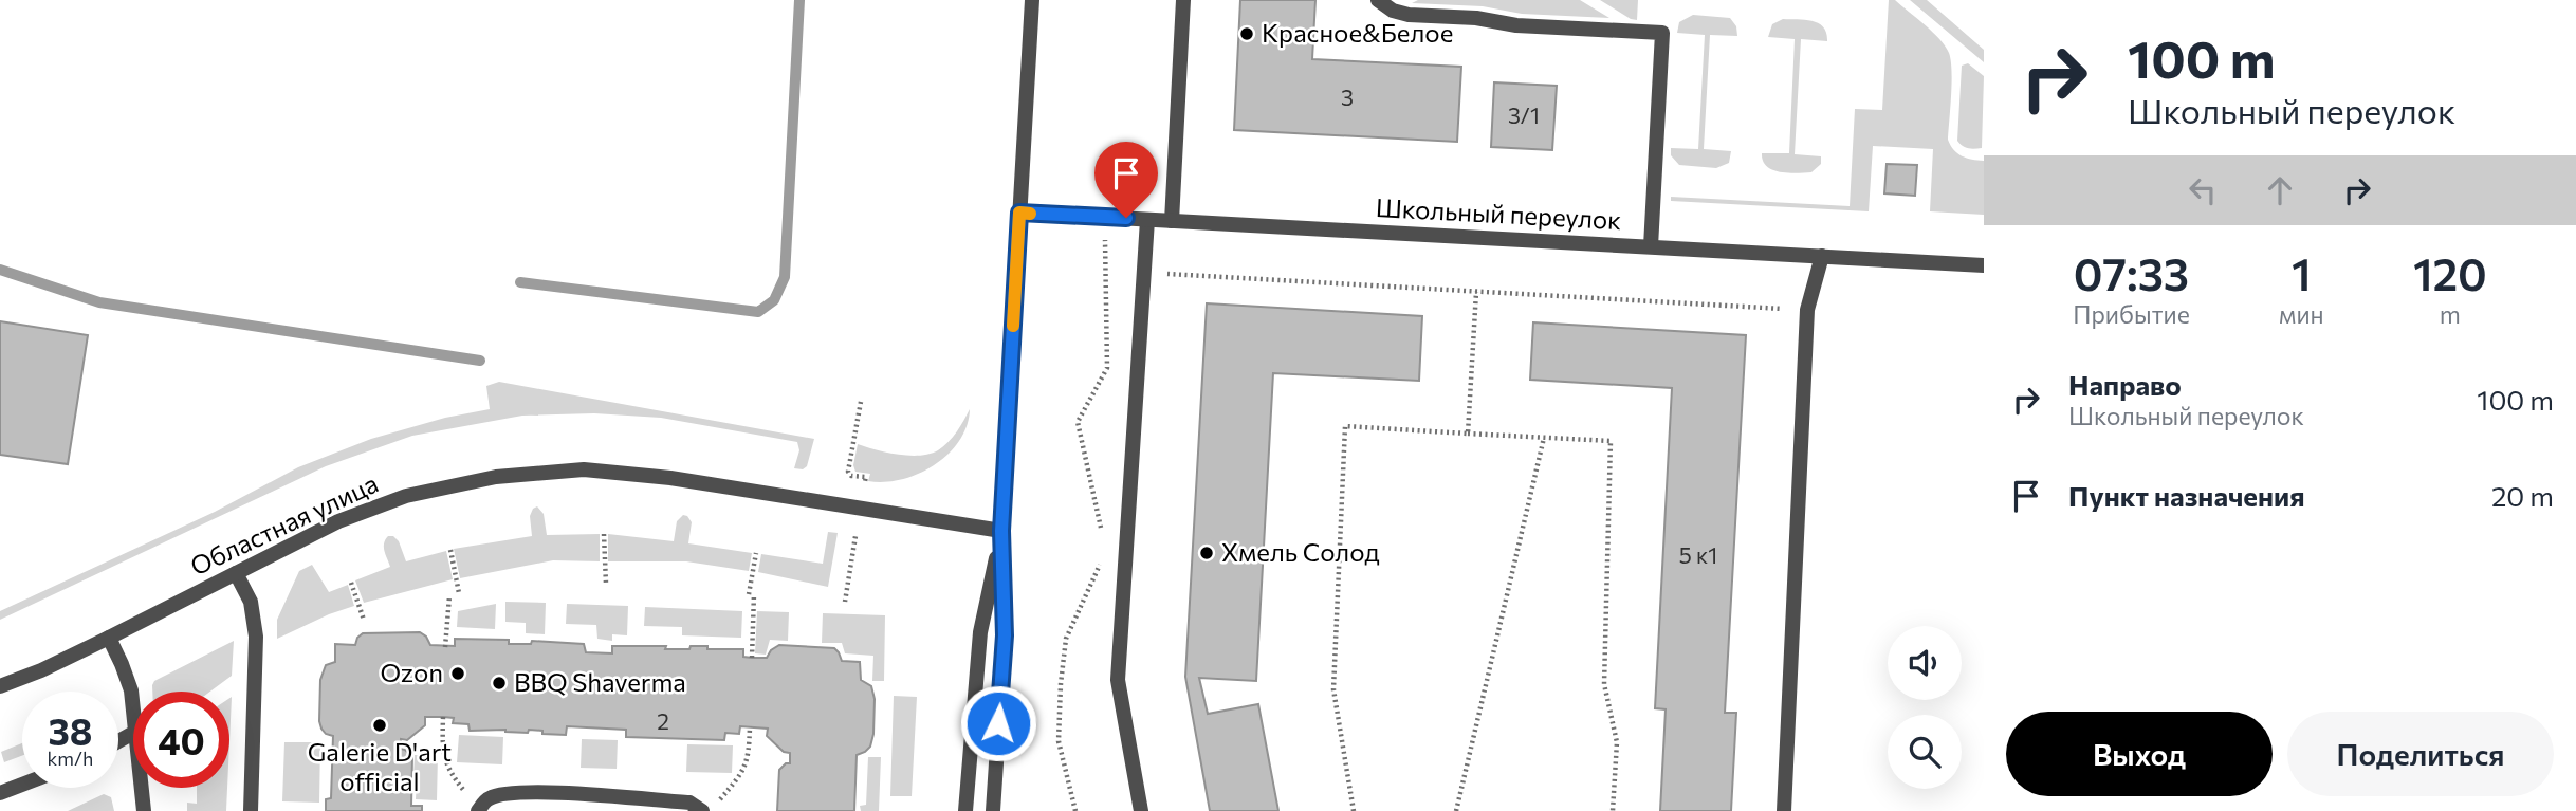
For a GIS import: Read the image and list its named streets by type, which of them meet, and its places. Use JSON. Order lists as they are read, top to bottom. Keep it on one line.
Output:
{"streets":{"street":["Школьный переулок","Областная улица"]},"places":["Красное&Белое","Хмель Солод","Ozon","BBQ Shaverma","Galerie D'art official"],"house_numbers":["3","3/1","5 к1","2"],"page":{"turn":["100 m","Школьный переулок"],"eta":["07:33","Прибытие","1","мин","120","m"],"list":[{"name":"Направо","note":"Школьный переулок","value":"100 m"},{"name":"Пункт назначения","value":"20 m"}],"speed":"38 km/h","limit":"40","buttons":["Выход","Поделиться"]}}
